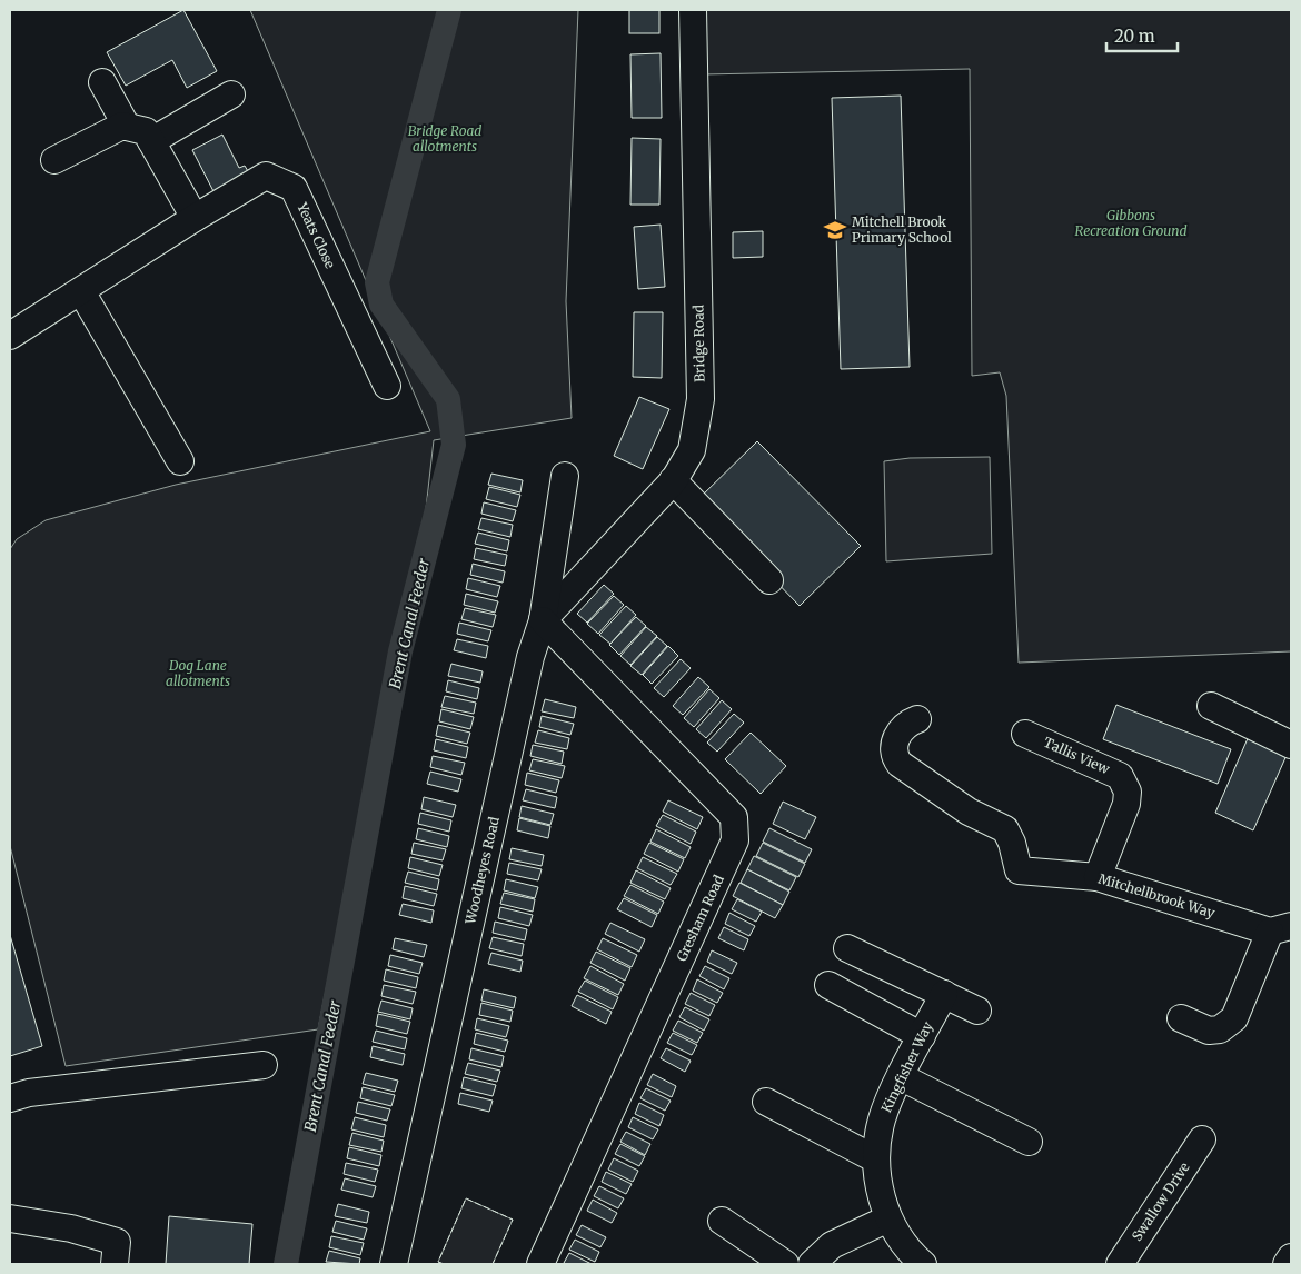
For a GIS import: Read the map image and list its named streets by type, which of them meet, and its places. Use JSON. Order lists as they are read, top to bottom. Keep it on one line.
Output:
{"streets":{"street":["Yeats Close","Bridge Road","Tallis View","Woodheyes Road","Mitchellbrook Way","Gresham Road","Kingfisher Way","Swallow Drive"]},"crossings":[["Bridge Road","Woodheyes Road"],["Bridge Road","Gresham Road"],["Tallis View","Mitchellbrook Way"],["Woodheyes Road","Gresham Road"]],"water":["Brent Canal Feeder"],"parks":["Bridge Road allotments","Gibbons Recreation Ground","Dog Lane allotments"],"places":{"school or university":["Mitchell Brook Primary School"]},"scale_bar":"20 m"}
